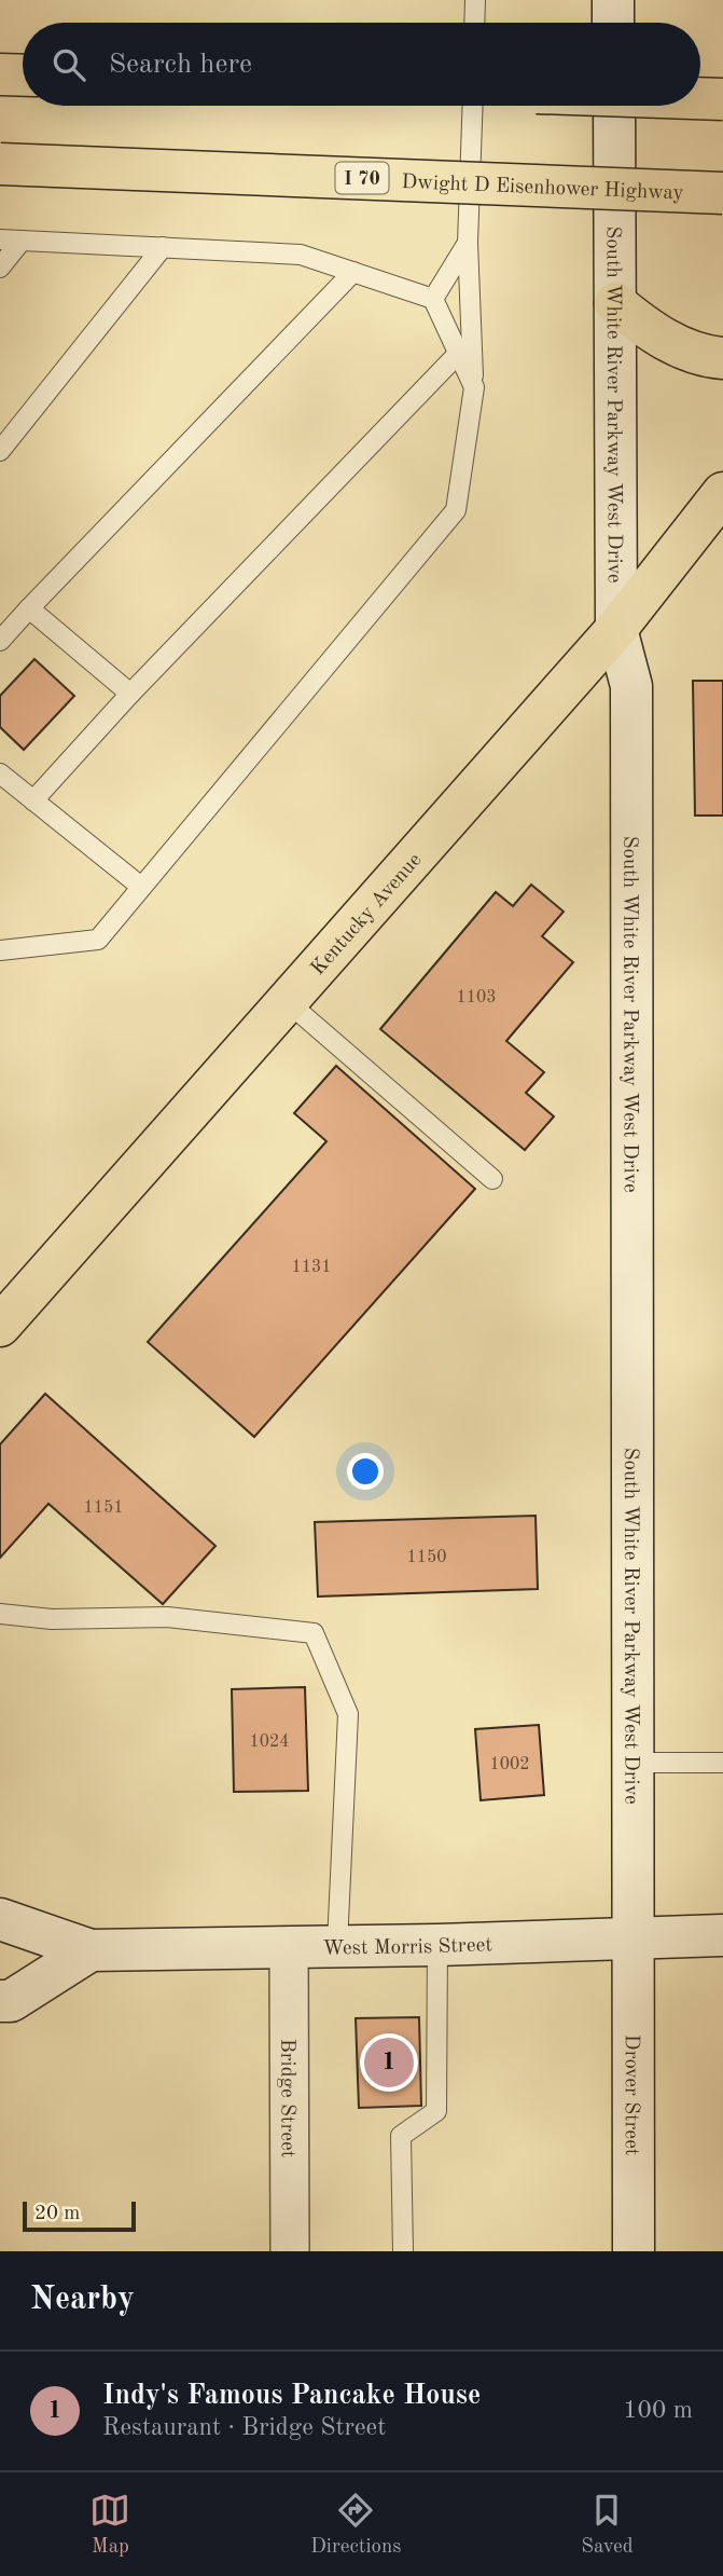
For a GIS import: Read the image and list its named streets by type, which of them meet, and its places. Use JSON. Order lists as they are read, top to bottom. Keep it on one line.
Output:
{"streets":{"main road":["I 70","Dwight D Eisenhower Highway","Kentucky Avenue"],"street":["South White River Parkway West Drive","West Morris Street","Drover Street","Bridge Street"]},"crossings":[["South White River Parkway West Drive","Kentucky Avenue"],["South White River Parkway West Drive","West Morris Street"],["South White River Parkway West Drive","Drover Street"],["West Morris Street","Drover Street"],["West Morris Street","Bridge Street"]],"house_numbers":["1103","1131","1151","1150","1024","1002"],"scale_bar":"20 m","page":{"search":"Search here","pins":"1","scale":"20 m","heading":"Nearby","list":[{"mark":"1","name":"Indy's Famous Pancake House","note":"Restaurant · Bridge Street","value":"100 m"}],"nav":["Map","Directions","Saved"]}}
